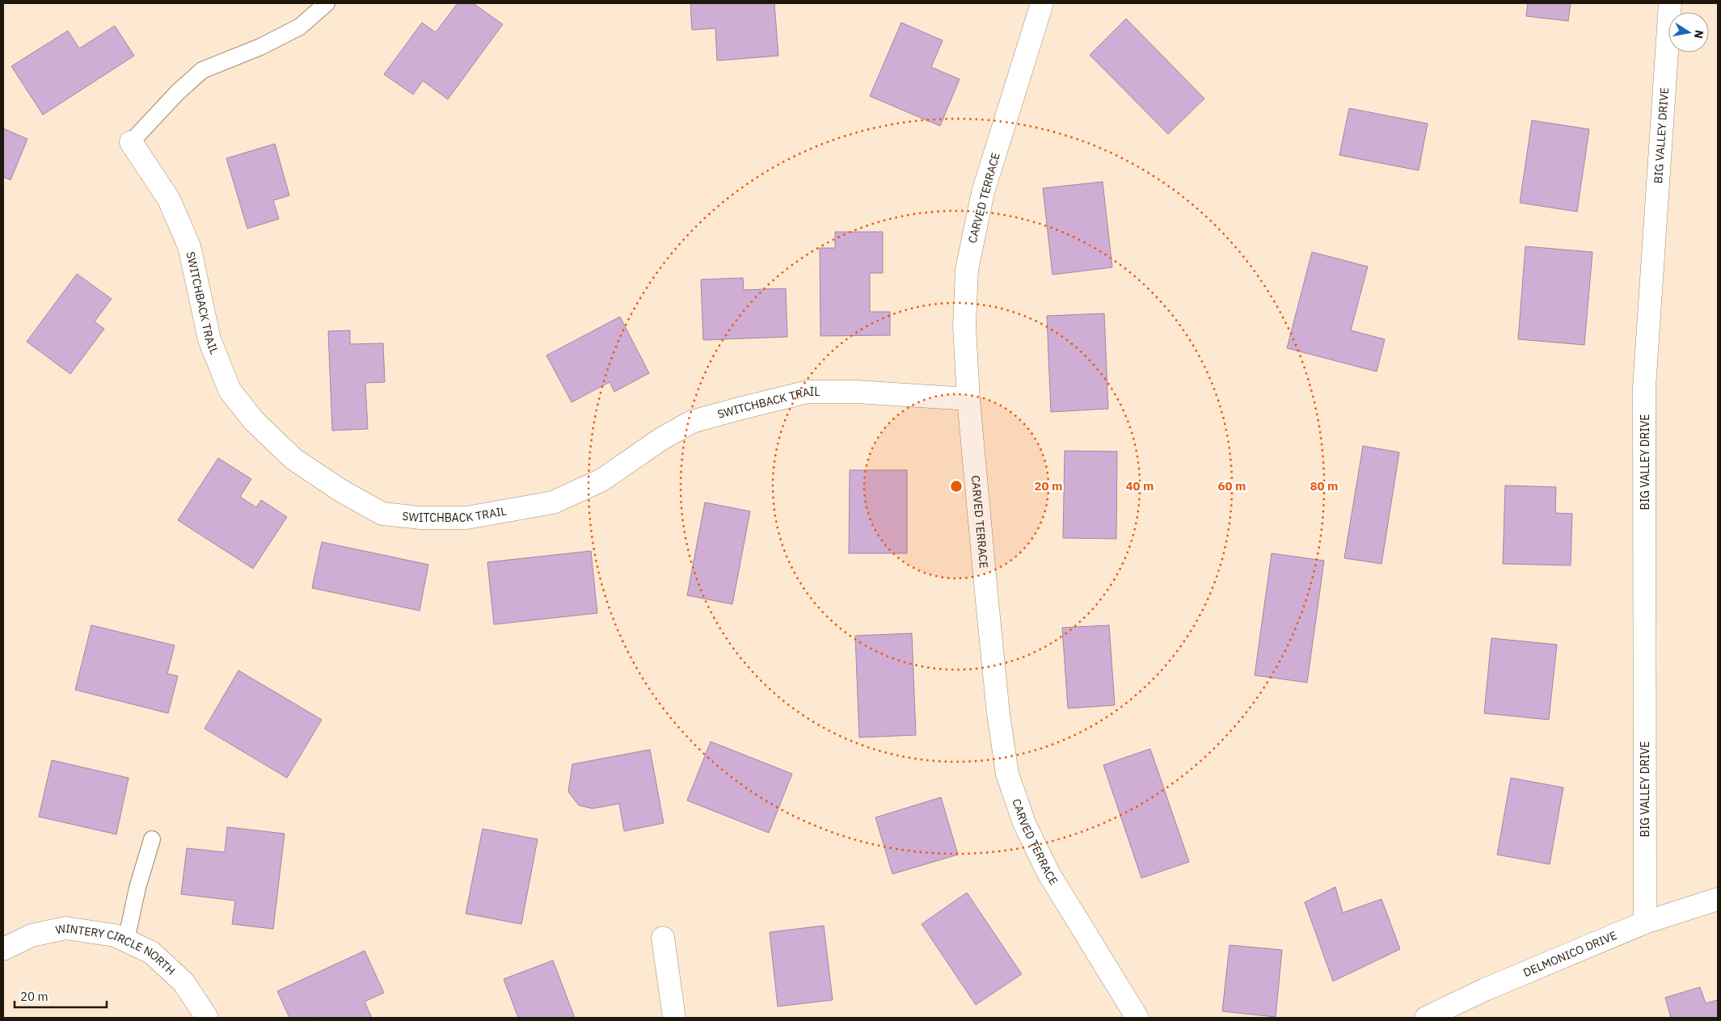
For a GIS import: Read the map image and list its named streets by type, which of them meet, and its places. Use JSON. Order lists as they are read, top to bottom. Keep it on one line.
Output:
{"streets":{"street":["BIG VALLEY DRIVE","CARVED TERRACE","SWITCHBACK TRAIL","WINTERY CIRCLE NORTH","DELMONICO DRIVE"]},"crossings":[["BIG VALLEY DRIVE","DELMONICO DRIVE"],["CARVED TERRACE","SWITCHBACK TRAIL"]],"scale_bar":"20 m","north":"right","rings":["20 m","40 m","60 m","80 m"]}
